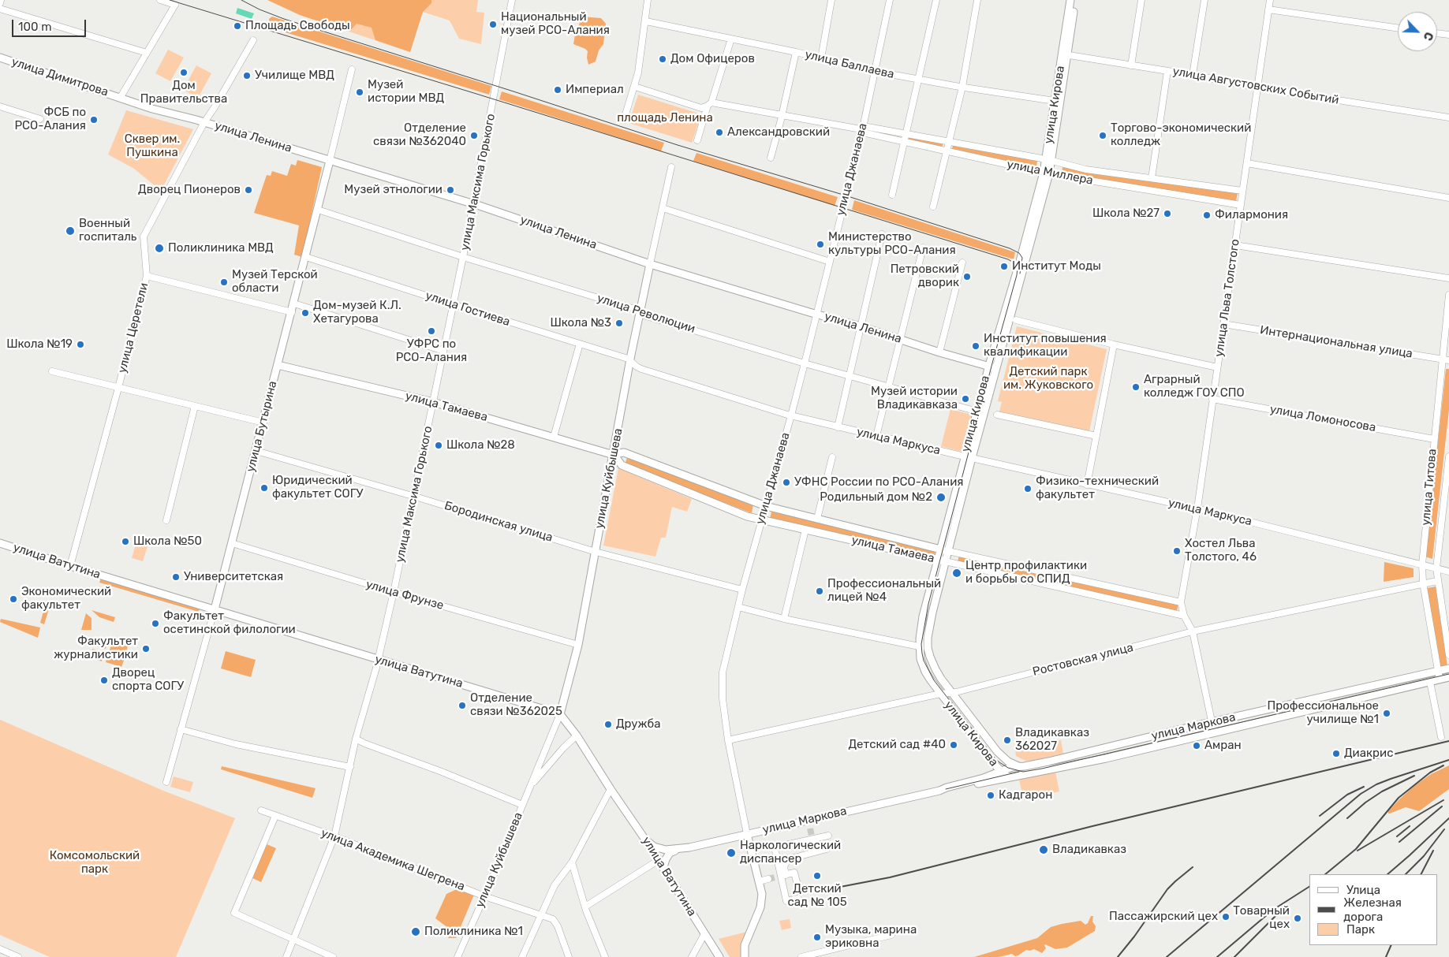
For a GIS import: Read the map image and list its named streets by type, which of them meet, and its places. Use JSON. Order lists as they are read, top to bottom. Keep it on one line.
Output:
{"streets":{"main road":["улица Димитрова","улица Кирова","улица Ленина","улица Джанаева","улица Тамаева","улица Бутырина","улица Куйбышева","улица Ватутина","улица Маркова"],"street":["улица Баллаева","улица Августовских Событий","улица Миллера","улица Максима Горького","улица Льва Толстого","улица Гостиева","улица Революции","улица Церетели","Интернациональная улица","улица Ломоносова","улица Маркуса","улица Титова","Бородинская улица","улица Фрунзе","Ростовская улица","улица Академика Шегрена"]},"crossings":[["улица Баллаева","улица Кирова"],["улица Баллаева","улица Джанаева"],["улица Димитрова","улица Ленина"],["улица Августовских Событий","улица Кирова"],["улица Августовских Событий","улица Льва Толстого"],["улица Кирова","улица Ленина"],["улица Кирова","улица Миллера"],["улица Кирова","улица Революции"],["улица Кирова","улица Тамаева"],["улица Кирова","улица Маркуса"],["улица Кирова","Ростовская улица"],["улица Кирова","улица Маркова"],["улица Ленина","улица Джанаева"],["улица Ленина","улица Максима Горького"],["улица Ленина","улица Церетели"],["улица Ленина","улица Бутырина"],["улица Ленина","улица Куйбышева"],["улица Джанаева","улица Миллера"],["улица Джанаева","улица Революции"],["улица Джанаева","улица Тамаева"],["улица Джанаева","улица Маркуса"],["улица Джанаева","Бородинская улица"],["улица Джанаева","Ростовская улица"],["улица Джанаева","улица Маркова"],["улица Миллера","улица Льва Толстого"],["улица Максима Горького","улица Гостиева"],["улица Максима Горького","улица Революции"],["улица Максима Горького","улица Тамаева"],["улица Максима Горького","Бородинская улица"],["улица Максима Горького","улица Ватутина"],["улица Максима Горького","улица Фрунзе"],["улица Максима Горького","улица Академика Шегрена"],["улица Льва Толстого","Интернациональная улица"],["улица Льва Толстого","улица Тамаева"],["улица Льва Толстого","улица Ломоносова"],["улица Льва Толстого","улица Маркуса"],["улица Льва Толстого","Ростовская улица"],["улица Льва Толстого","улица Маркова"],["улица Гостиева","улица Бутырина"],["улица Гостиева","улица Маркуса"],["улица Гостиева","улица Куйбышева"],["улица Революции","улица Бутырина"],["улица Революции","улица Куйбышева"],["улица Церетели","улица Ватутина"],["Интернациональная улица","улица Титова"],["улица Тамаева","улица Бутырина"],["улица Тамаева","улица Куйбышева"],["улица Ломоносова","улица Титова"],["улица Бутырина","Бородинская улица"],["улица Бутырина","улица Ватутина"],["улица Бутырина","улица Фрунзе"],["улица Маркуса","улица Куйбышева"],["улица Маркуса","улица Титова"],["улица Куйбышева","Бородинская улица"],["улица Куйбышева","улица Ватутина"],["улица Куйбышева","улица Фрунзе"],["улица Куйбышева","улица Академика Шегрена"],["улица Титова","Ростовская улица"],["улица Титова","улица Маркова"],["улица Ватутина","улица Маркова"]],"parks":["площадь Ленина","Сквер им. Пушкина","Детский парк им. Жуковского","Комсомольский парк"],"places":["Национальный музей РСО-Алания","Площадь Свободы","Дом Офицеров","Дом Правительства","Училище МВД","Империал","Музей истории МВД","ФСБ по РСО-Алания","Александровский","Отделение связи №362040","Торгово-экономический колледж","Дворец Пионеров","Музей этнологии","Школа №27","Филармония","Военный госпиталь","Министерство культуры РСО-Алания","Поликлиника МВД","Институт Моды","Петровский дворик","Музей Терской области","Дом-музей К.Л. Хетагурова","Школа №3","УФРС по РСО-Алания","Школа №19","Институт повышения квалификации","Аграрный колледж ГОУ СПО","Музей истории Владикавказа","Школа №28","УФНС России по РСО-Алания","Юридический факультет СОГУ","Физико-технический факультет","Родильный дом №2","Школа №50","Хостел Льва Толстого, 46","Центр профилактики и борьбы со СПИД","Университетская","Профессиональный лицей №4","Экономический факультет","Факультет осетинской филологии","Факультет журналистики","Дворец спорта СОГУ","Отделение связи №362025","Профессиональное училище №1","Дружба","Владикавказ 362027","Детский сад #40","Амран","Диакрис","Кадгарон","Владикавказ","Наркологический диспансер","Детский сад № 105","Пассажирский цех","Товарный цех","Поликлиника №1","Музыка, марина эриковна"],"legend":["Улица","Железная дорога","Парк"],"scale_bar":"100 m","north":"bottom right"}
